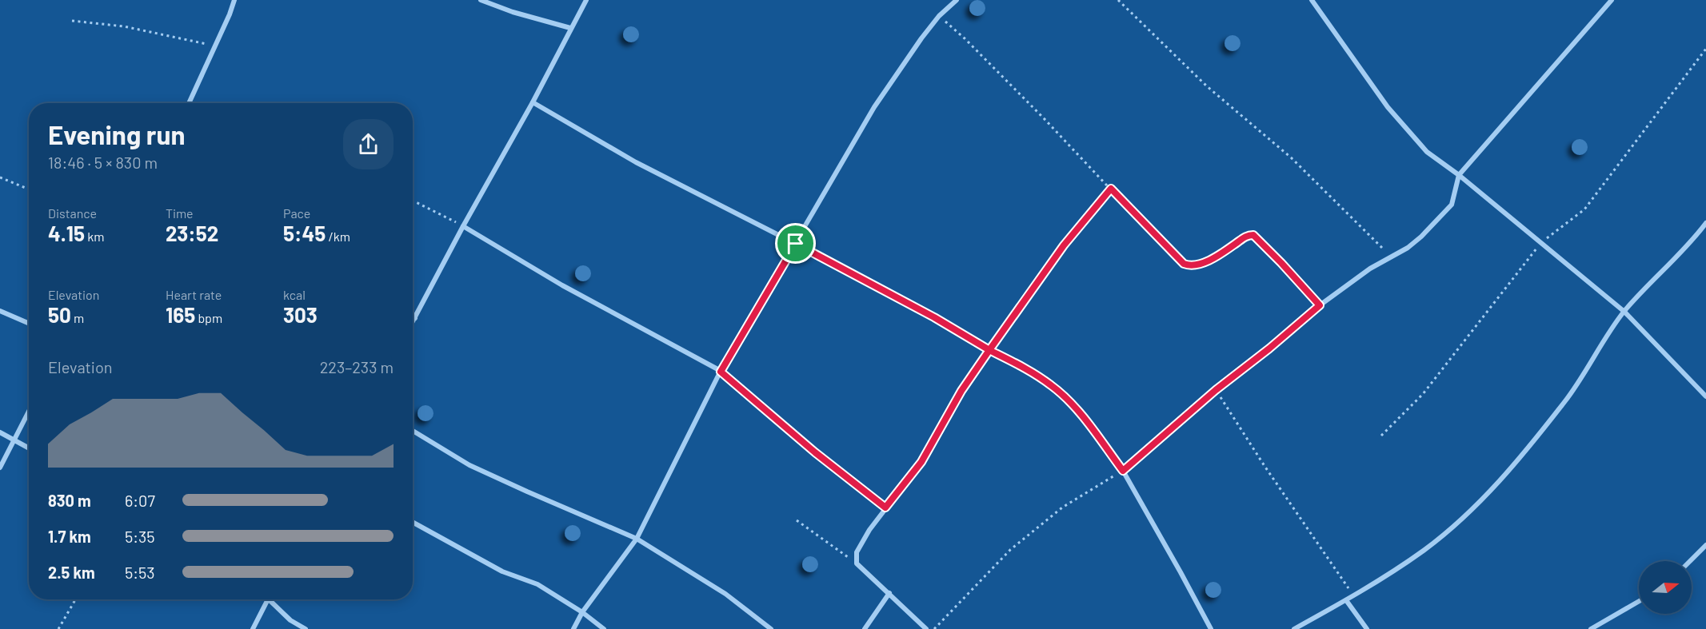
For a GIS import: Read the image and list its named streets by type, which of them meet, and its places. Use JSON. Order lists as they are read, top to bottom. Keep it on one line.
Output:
{"north":"right","page":{"heading":["Evening run","18:46 · 5 × 830 m"],"stats":[["Distance","4.15 km"],["Time","23:52"],["Pace","5:45 /km"],["Elevation","50 m"],["Heart rate","165 bpm"],["kcal","303"]],"chart":["Elevation","223–233 m"],"list":[{"name":"830 m","note":"6:07"},{"name":"1.7 km","note":"5:35"},{"name":"2.5 km","note":"5:53"}]}}
